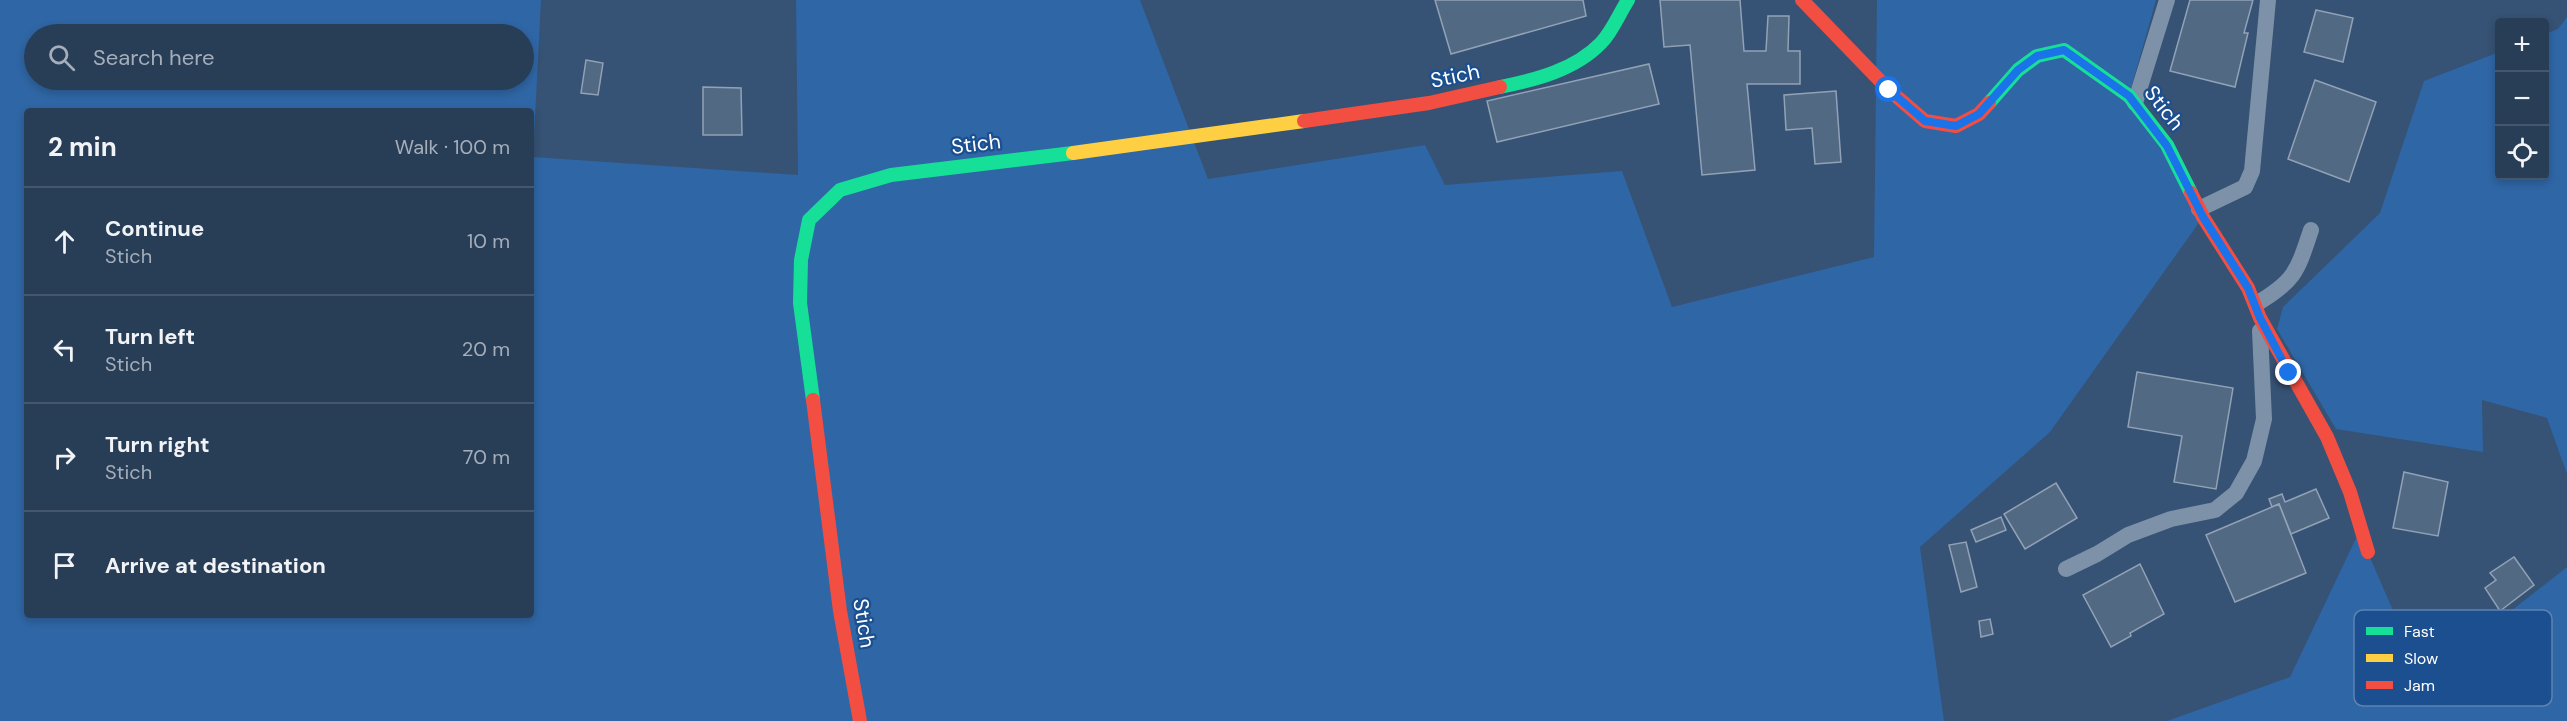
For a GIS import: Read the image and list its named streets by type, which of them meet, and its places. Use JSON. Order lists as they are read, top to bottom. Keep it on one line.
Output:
{"streets":{"street":["Stich"]},"legend":["Fast","Slow","Jam"],"page":{"map_buttons":["+","−"],"search":"Search here","heading":["2 min","Walk · 100 m"],"list":[["Continue","Stich","10 m"],["Turn left","Stich","20 m"],["Turn right","Stich","70 m"],"Arrive at destination"]}}
